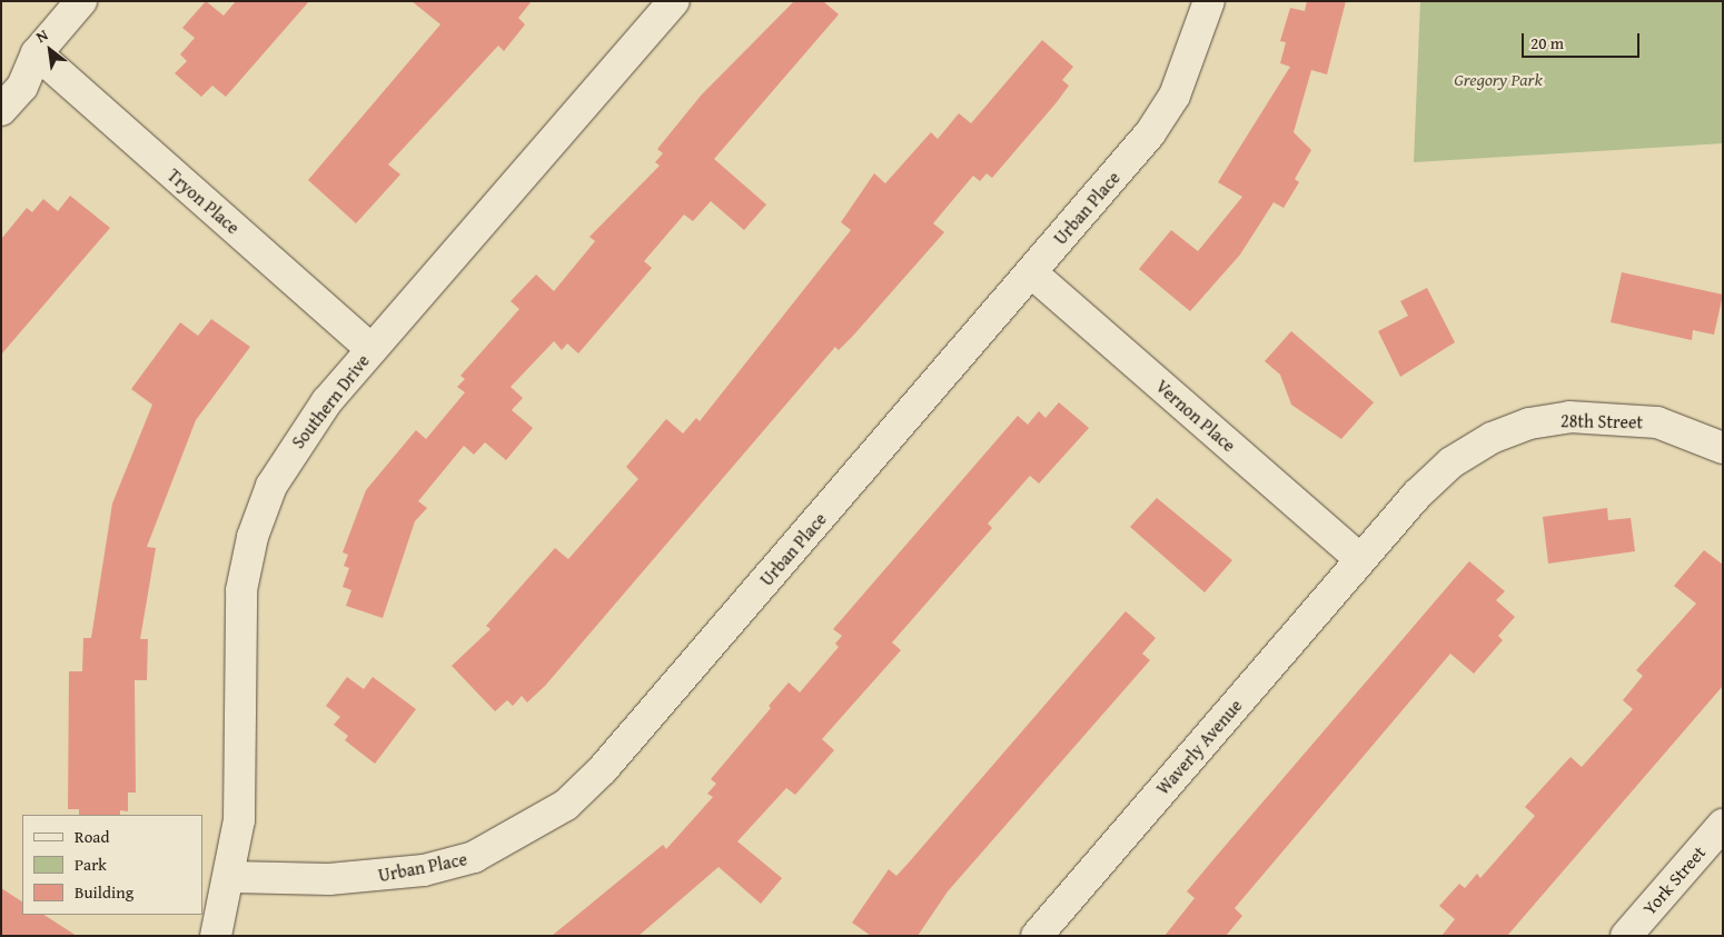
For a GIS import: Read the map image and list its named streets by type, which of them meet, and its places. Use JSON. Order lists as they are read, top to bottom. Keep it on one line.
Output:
{"streets":{"street":["Tryon Place","Urban Place","Southern Drive","Vernon Place","28th Street","Waverly Avenue","York Street"]},"crossings":[["Tryon Place","Southern Drive"],["Urban Place","Southern Drive"],["Urban Place","Vernon Place"],["Vernon Place","28th Street"],["Vernon Place","Waverly Avenue"],["28th Street","Waverly Avenue"]],"parks":["Gregory Park"],"legend":["Road","Park","Building"],"scale_bar":"20 m","north":"top left"}
